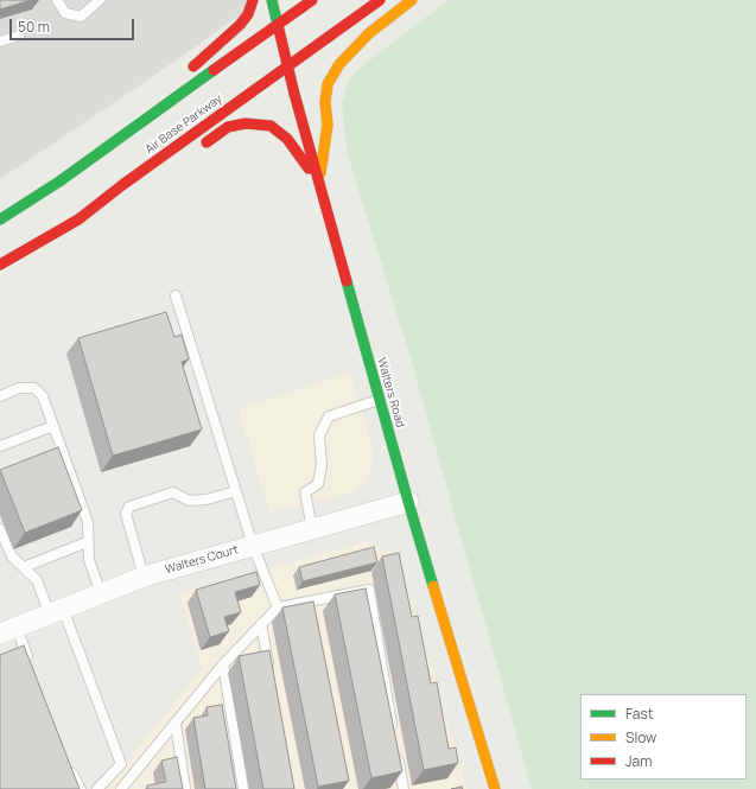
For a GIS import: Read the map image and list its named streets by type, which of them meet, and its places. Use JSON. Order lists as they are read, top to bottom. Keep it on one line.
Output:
{"streets":{"main road":["Air Base Parkway","Walters Road"],"street":["Walters Court"]},"crossings":[["Air Base Parkway","Walters Road"],["Walters Road","Walters Court"]],"legend":["Fast","Slow","Jam"],"scale_bar":"50 m"}
